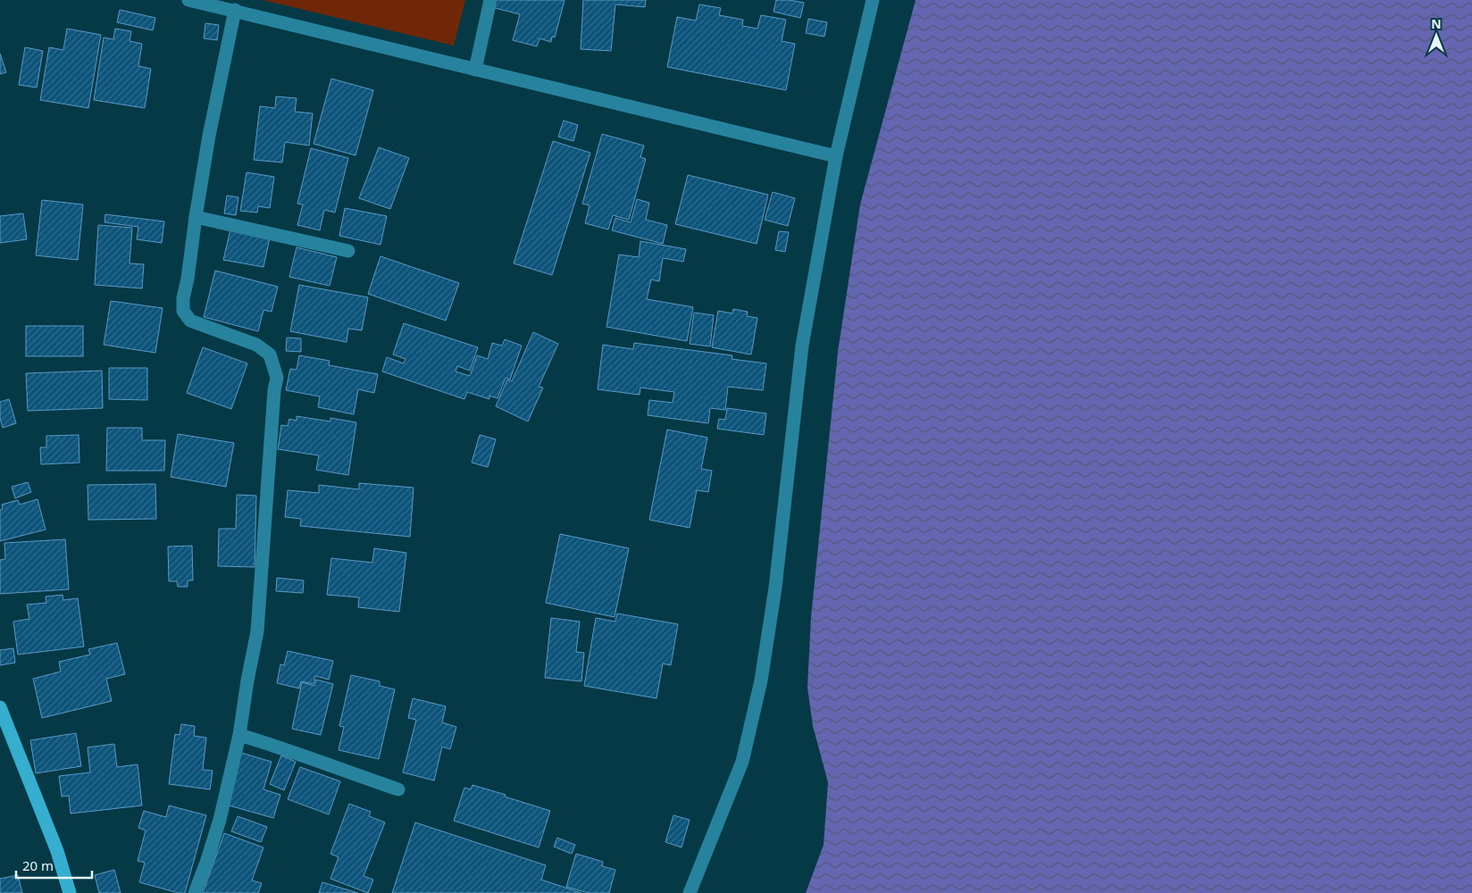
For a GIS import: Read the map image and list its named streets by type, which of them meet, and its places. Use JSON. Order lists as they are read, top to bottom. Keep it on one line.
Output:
{"scale_bar":"20 m","north":"top"}
